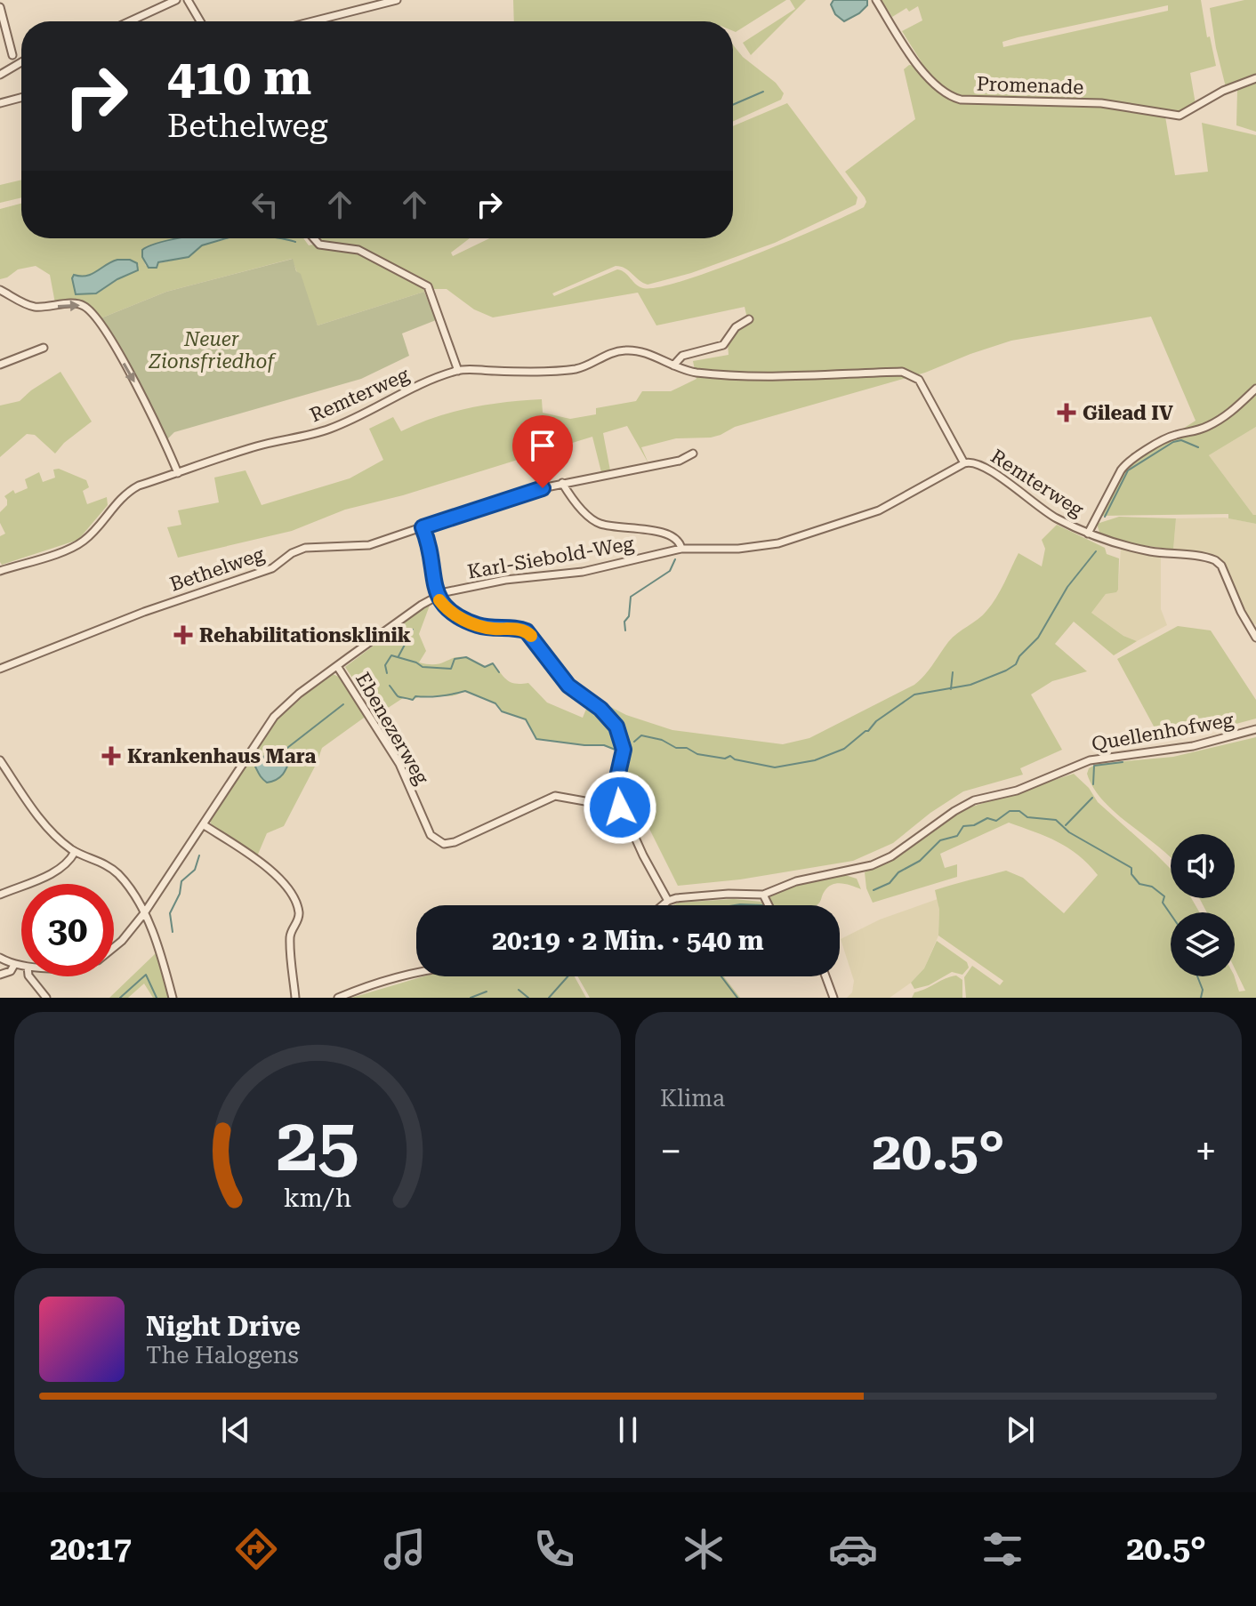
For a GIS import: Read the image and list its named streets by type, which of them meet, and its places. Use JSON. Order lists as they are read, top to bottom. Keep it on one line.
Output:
{"streets":{"street":["Promenade","Remterweg","Karl-Siebold-Weg","Bethelweg","Ebenezerweg","Quellenhofweg"]},"crossings":[["Remterweg","Karl-Siebold-Weg"],["Karl-Siebold-Weg","Ebenezerweg"]],"parks":["Neuer Zionsfriedhof"],"places":{"health":["Gilead IV","Rehabilitationsklinik","Krankenhaus Mara"]},"page":{"turn":["410 m","Bethelweg"],"limit":"30","trip":"20:19 · 2 Min. · 540 m","tile":"Klima","heat":["−","20.5°","+"],"song":["Night Drive","The Halogens"],"tabs":["20:17","20.5°"],"gauge":["25","km/h"]}}
